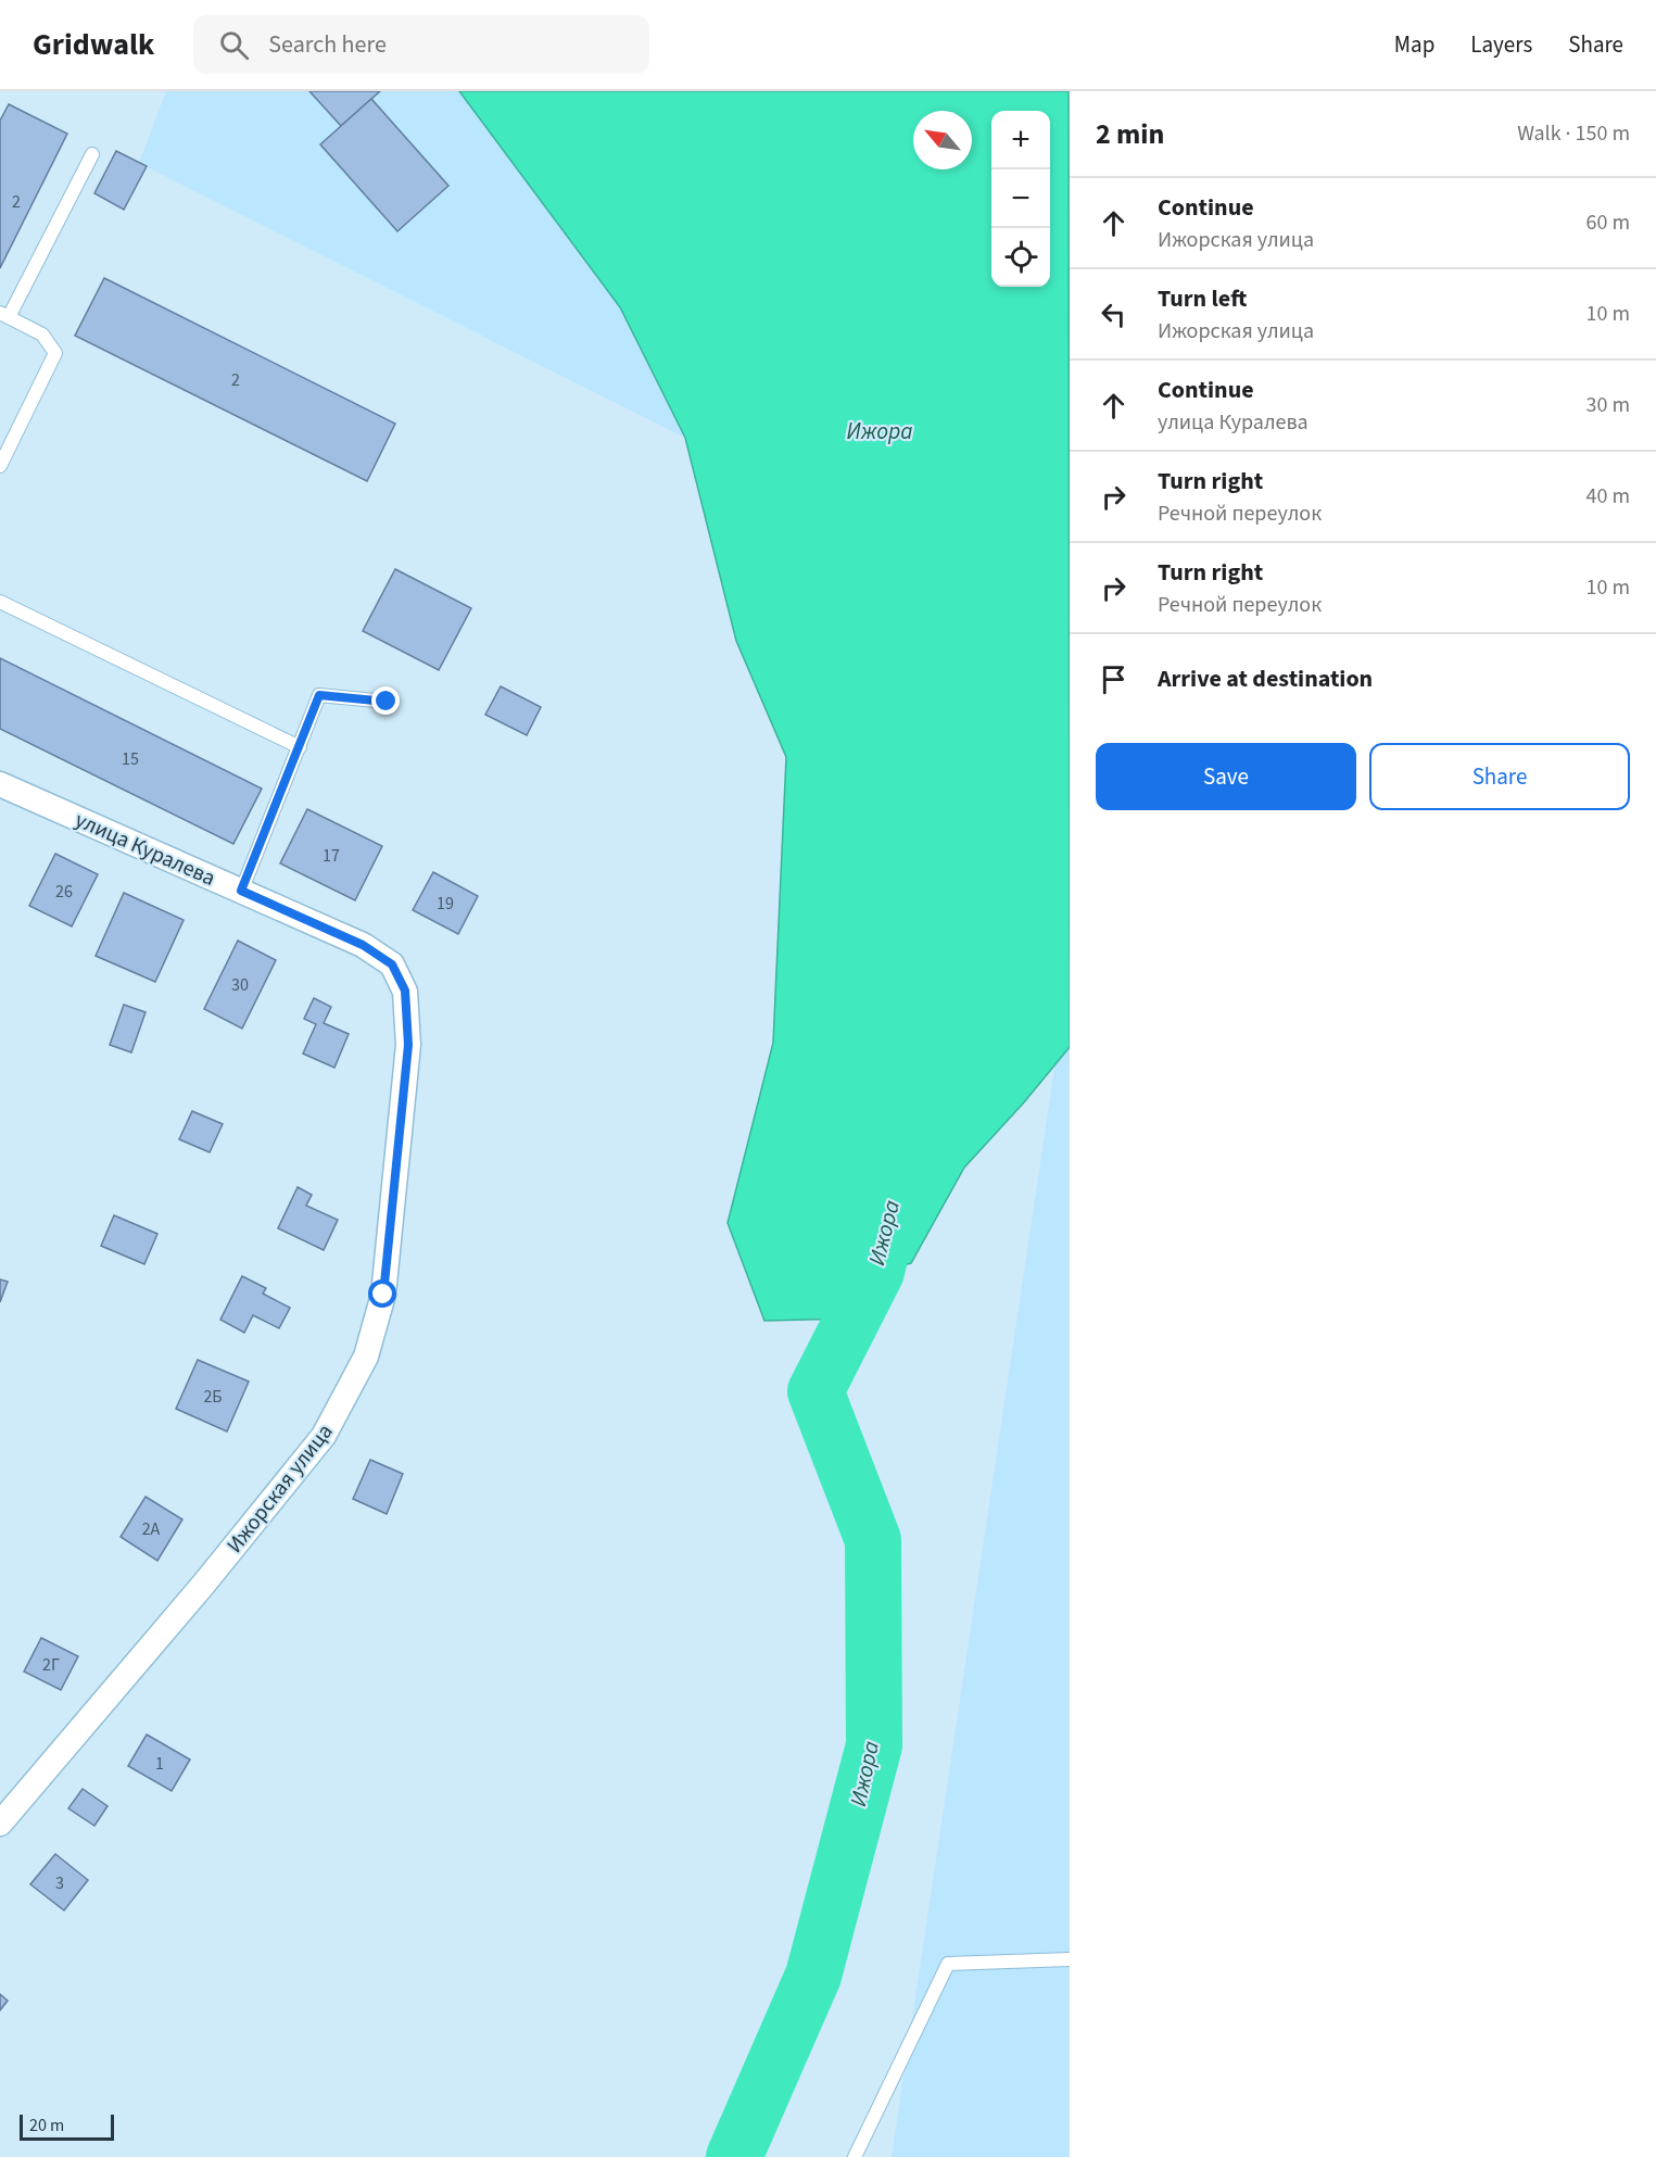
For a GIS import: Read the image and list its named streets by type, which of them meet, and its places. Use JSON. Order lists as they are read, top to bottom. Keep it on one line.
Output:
{"streets":{"street":["улица Куралева","Ижорская улица"]},"crossings":[["улица Куралева","Ижорская улица"]],"water":["Ижора"],"house_numbers":["2","2","15","17","26","19","30","2Б","2А","2Г","1","3"],"scale_bar":"20 m","north":"top left","page":{"header":"Gridwalk","search":"Search here","nav":["Map","Layers","Share"],"heading":["2 min","Walk · 150 m"],"map_buttons":["+","−"],"list":[["Continue","Ижорская улица","60 m"],["Turn left","Ижорская улица","10 m"],["Continue","улица Куралева","30 m"],["Turn right","Речной переулок","40 m"],["Turn right","Речной переулок","10 m"],"Arrive at destination"],"buttons":["Save","Share"],"scale":"20 m"}}
